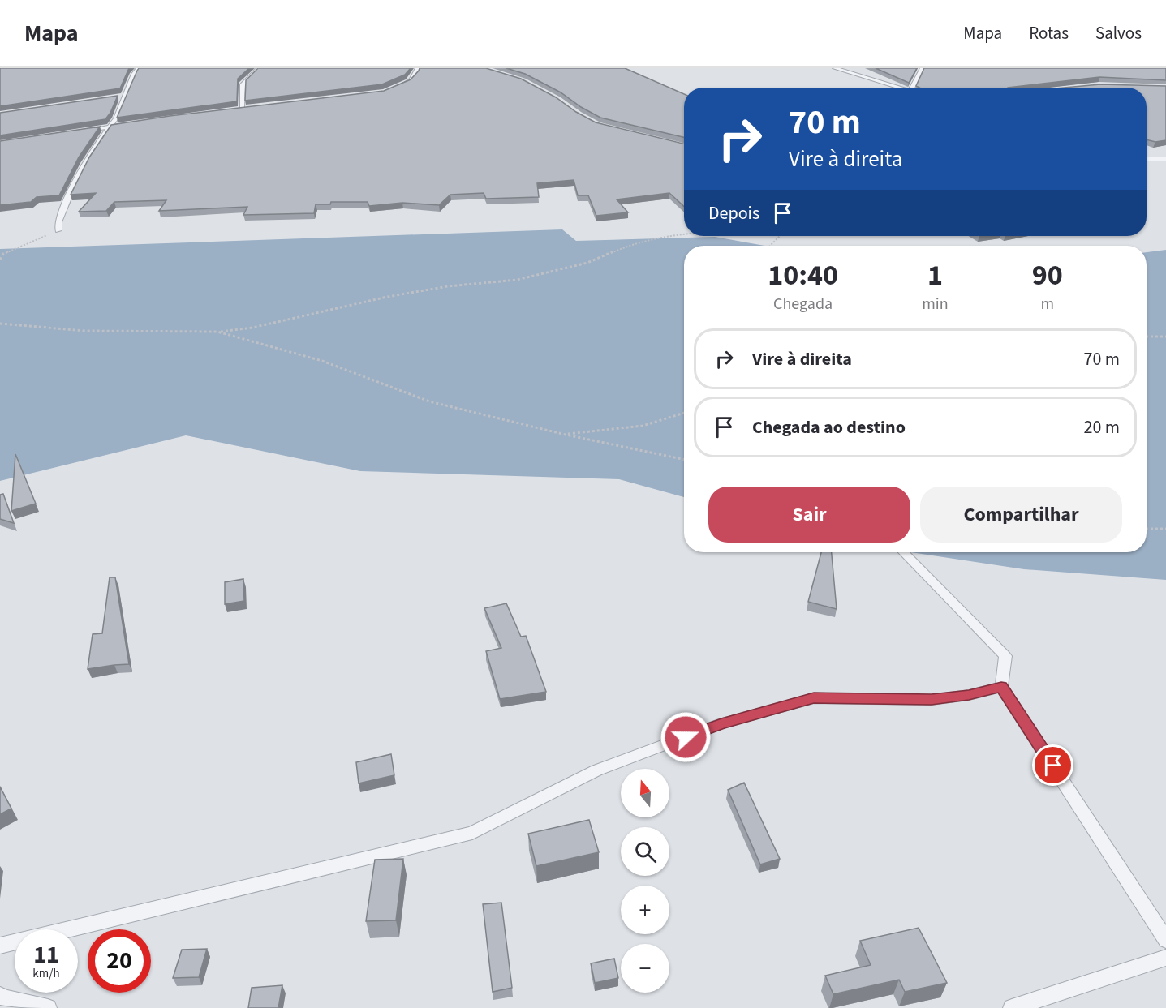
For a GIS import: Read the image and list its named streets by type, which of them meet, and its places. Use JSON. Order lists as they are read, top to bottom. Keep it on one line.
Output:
{"north":"top","page":{"header":"Mapa","nav":["Mapa","Rotas","Salvos"],"turn":["70 m","Vire à direita"],"then":"Depois","eta":["10:40","Chegada","1","min","90","m"],"list":[{"name":"Vire à direita","value":"70 m"},{"name":"Chegada ao destino","value":"20 m"}],"buttons":["Sair","Compartilhar"],"map_buttons":["+","−"],"speed":"11 km/h","limit":"20"}}
